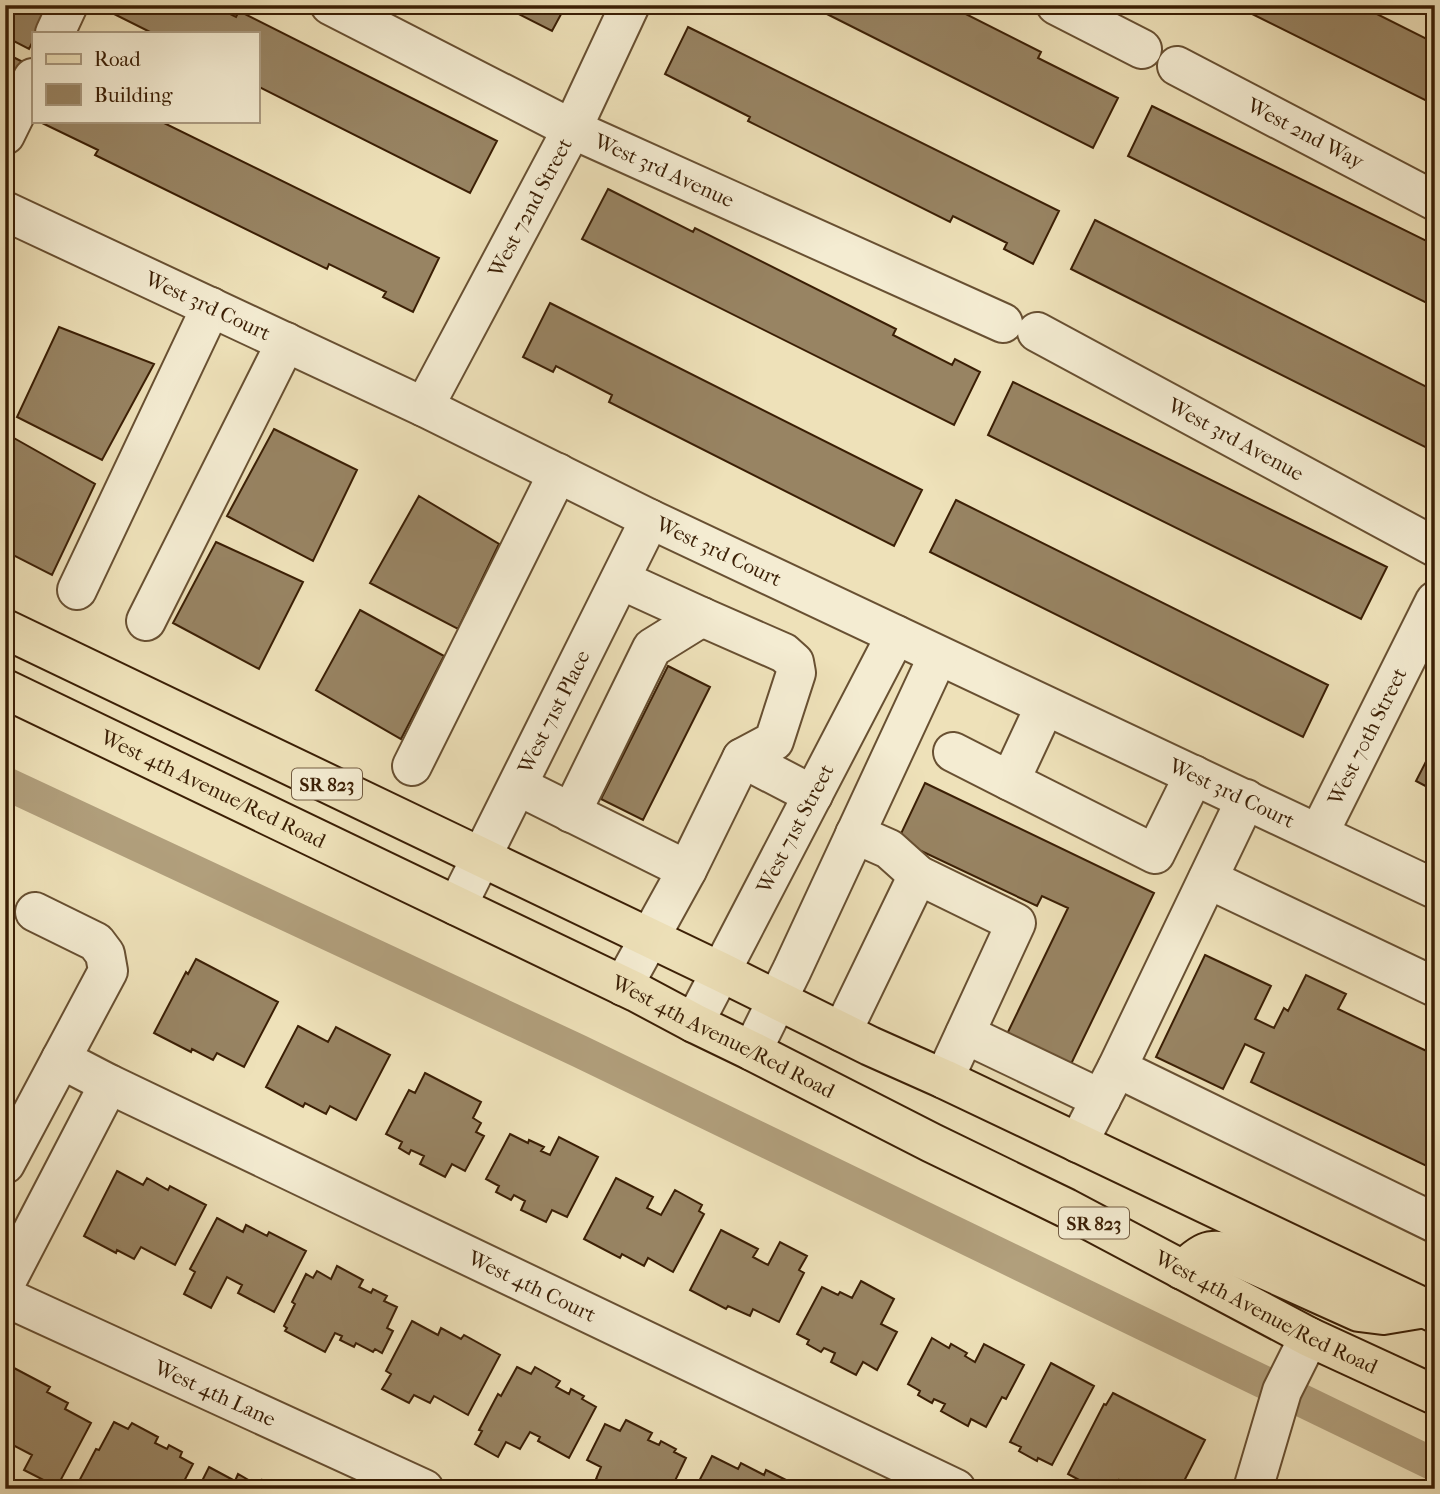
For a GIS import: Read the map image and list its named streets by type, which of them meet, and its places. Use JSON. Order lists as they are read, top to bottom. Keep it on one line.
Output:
{"streets":{"main road":["SR 823","West 4th Avenue/Red Road"],"street":["West 2nd Way","West 3rd Avenue","West 72nd Street","West 3rd Court","West 71st Place","West 70th Street","West 71st Street","West 4th Court","West 4th Lane"]},"crossings":[["West 3rd Avenue","West 72nd Street"],["West 72nd Street","West 3rd Court"],["West 3rd Court","West 71st Place"],["West 3rd Court","West 70th Street"],["West 3rd Court","West 71st Street"],["West 71st Place","SR 823"],["West 71st Place","West 4th Avenue/Red Road"],["SR 823","West 71st Street"],["West 4th Avenue/Red Road","West 71st Street"]],"legend":["Road","Building"]}
